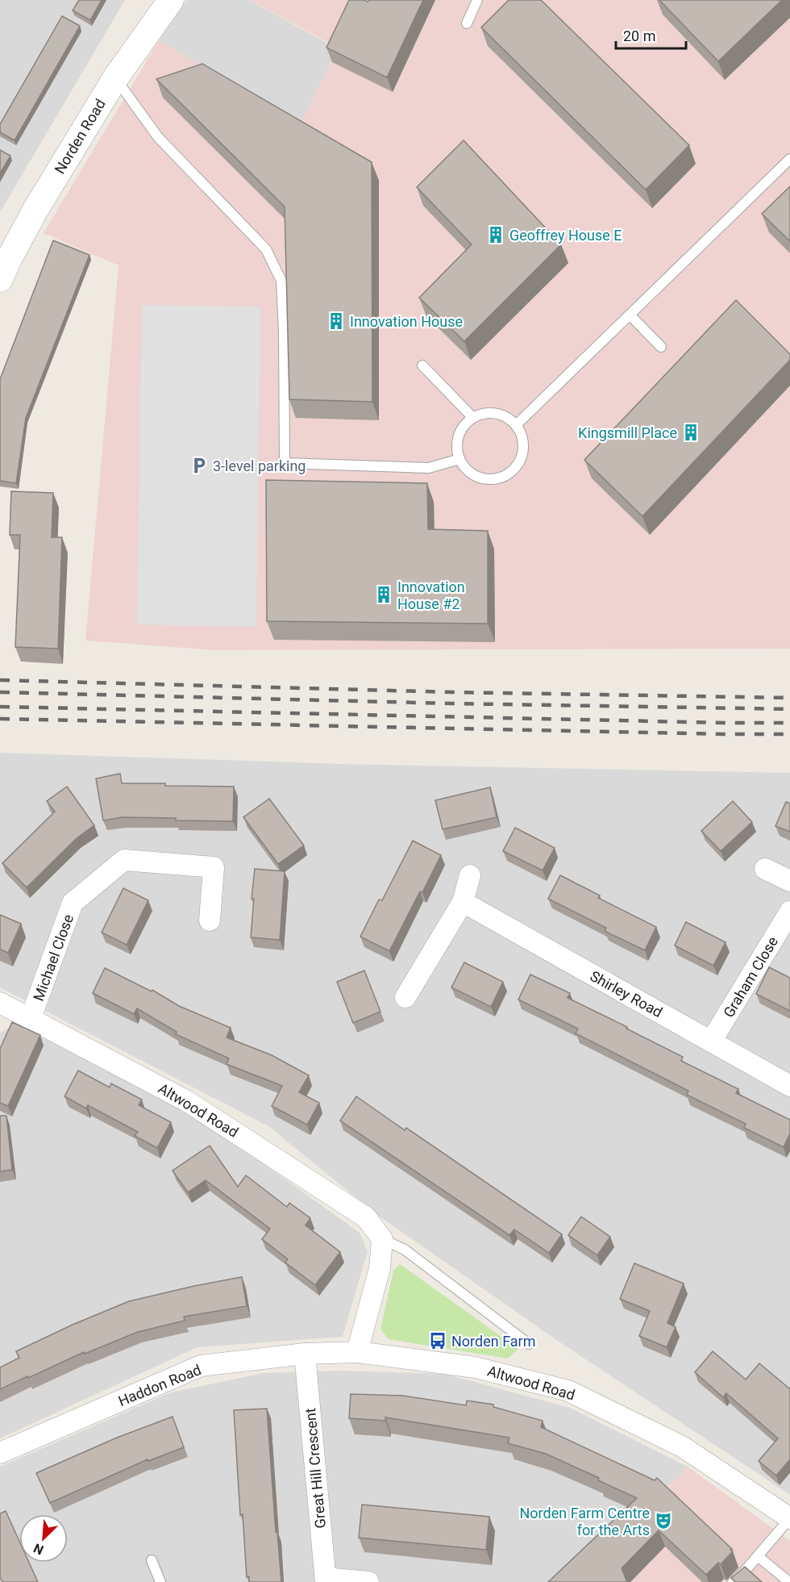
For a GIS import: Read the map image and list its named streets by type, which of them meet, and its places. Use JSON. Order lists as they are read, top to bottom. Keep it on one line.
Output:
{"streets":{"street":["Norden Road","Michael Close","Graham Close","Shirley Road","Altwood Road","Haddon Road","Great Hill Crescent"]},"crossings":[["Michael Close","Altwood Road"],["Graham Close","Shirley Road"],["Altwood Road","Haddon Road"],["Haddon Road","Great Hill Crescent"]],"places":{"building":["Geoffrey House E","Innovation House","Kingsmill Place","Innovation House #2"],"parking":["3-level parking"],"bus stop":["Norden Farm"],"theatre":["Norden Farm Centre for the Arts"]},"scale_bar":"20 m","north":"bottom left"}
